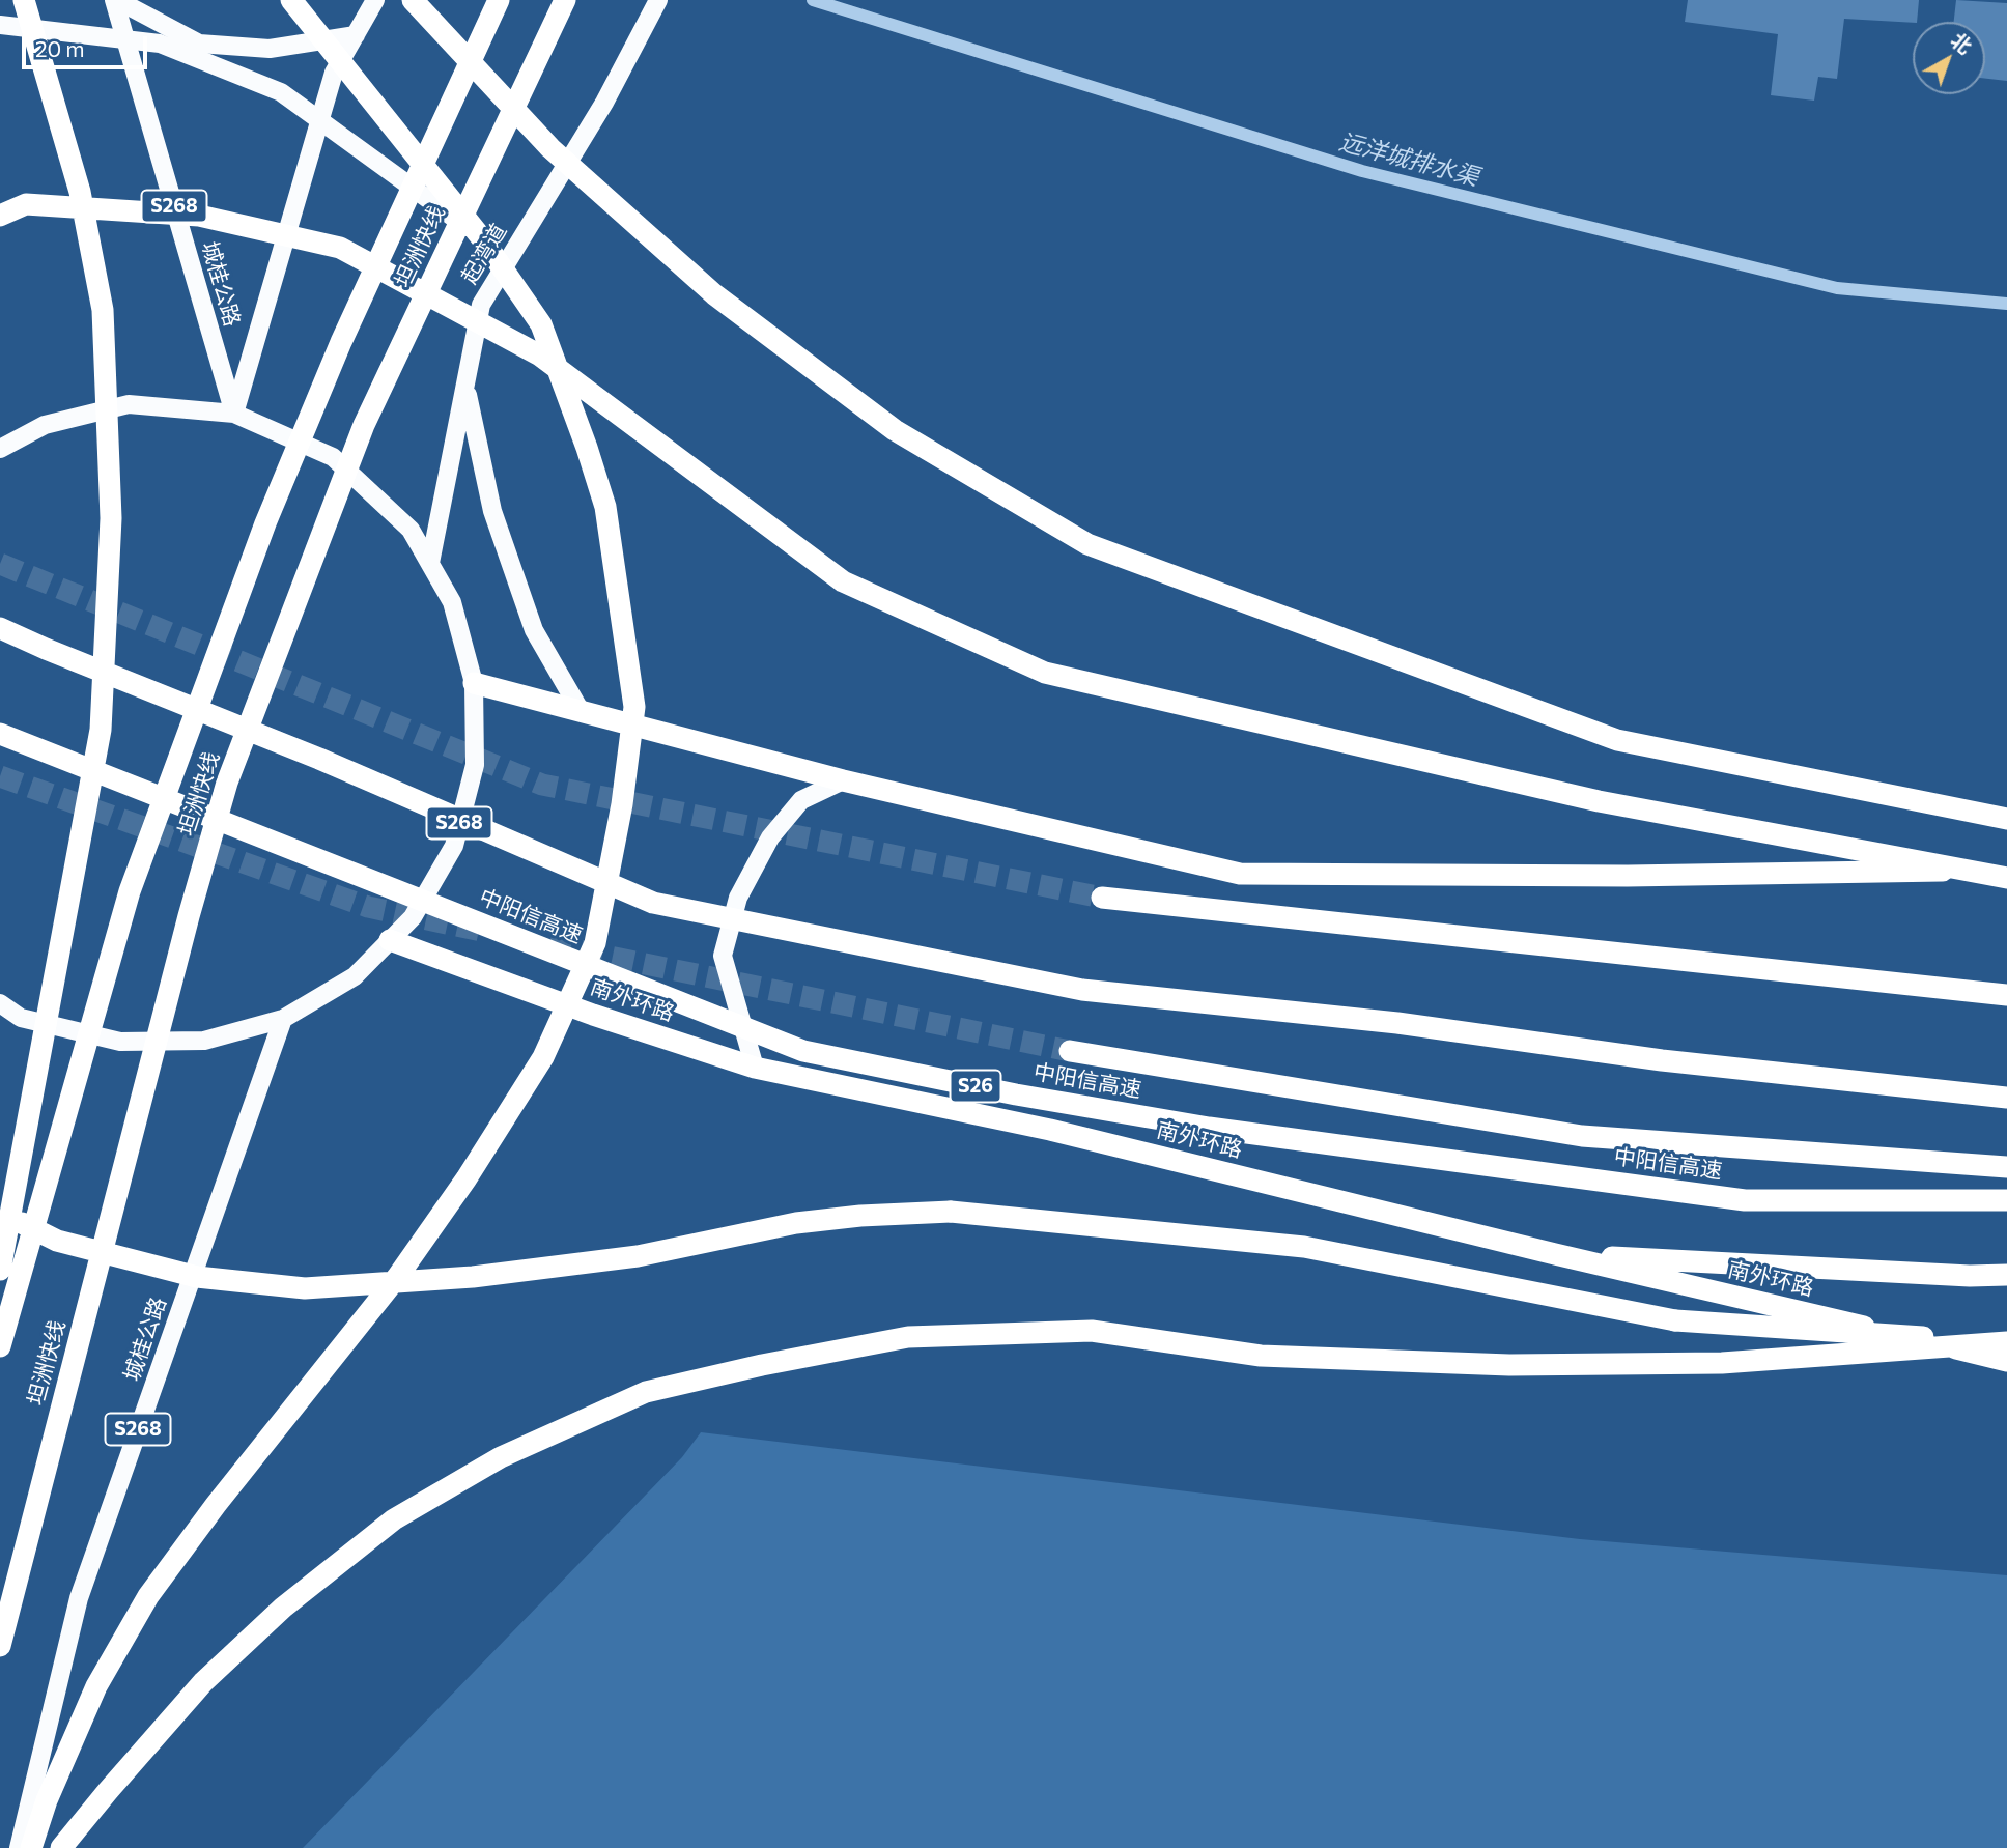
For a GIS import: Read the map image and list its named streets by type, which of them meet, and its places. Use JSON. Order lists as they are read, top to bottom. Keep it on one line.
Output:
{"streets":{"highway":["坦洲快线","中阳信高速","南外环路","S26"],"main road":["S268","起湾道","城桂公路"]},"crossings":[["S268","起湾道"],["S268","城桂公路"],["S268","南外环路"]],"water":["远洋城排水渠"],"scale_bar":"20 m","north":"top right"}
